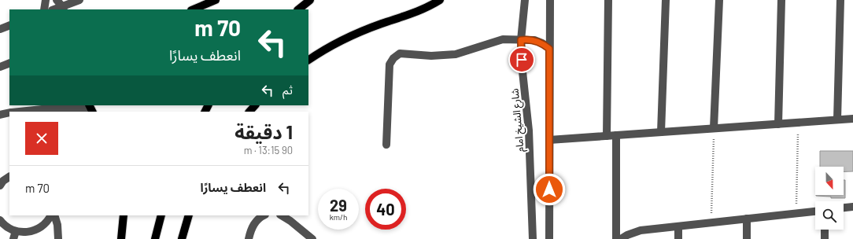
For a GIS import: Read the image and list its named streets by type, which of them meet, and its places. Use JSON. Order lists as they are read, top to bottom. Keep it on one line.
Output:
{"streets":{"street":["شارع الشيخ امام"]},"north":"bottom","page":{"turn":["70 m","انعطف يسارًا"],"then":"ثم","heading":["1 دقيقة","90 m · 13:15"],"list":[{"name":"انعطف يسارًا","value":"70 m"}],"speed":"29 km/h","limit":"40"}}
